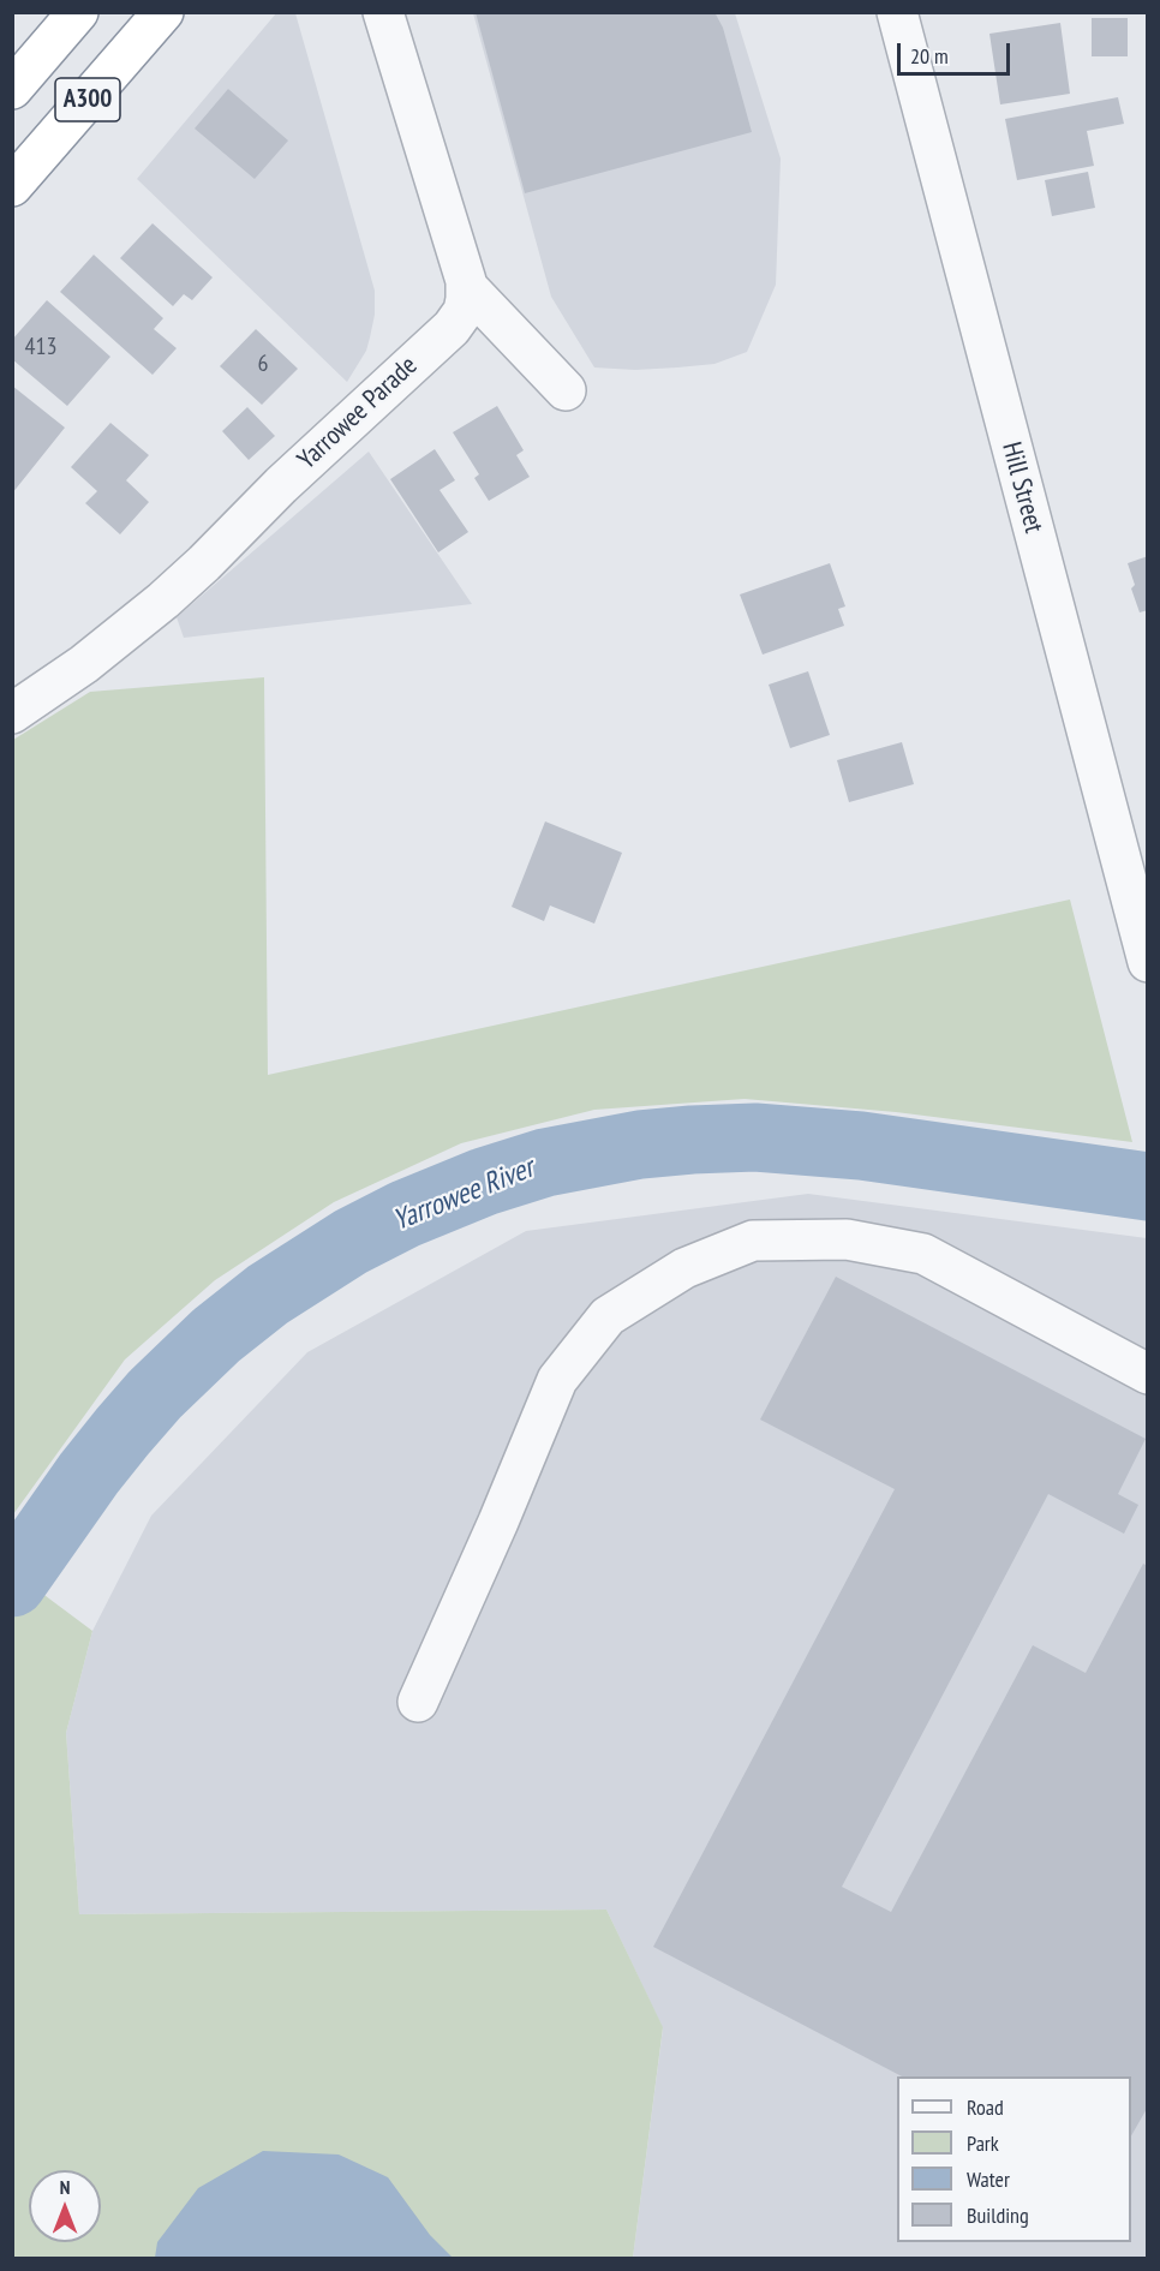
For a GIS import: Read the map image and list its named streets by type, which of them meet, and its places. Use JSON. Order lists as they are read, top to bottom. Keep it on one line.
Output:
{"streets":{"highway":["A300"],"street":["Yarrowee Parade","Hill Street"]},"water":["Yarrowee River"],"house_numbers":["413","6"],"legend":["Road","Park","Water","Building"],"scale_bar":"20 m","north":"top"}
